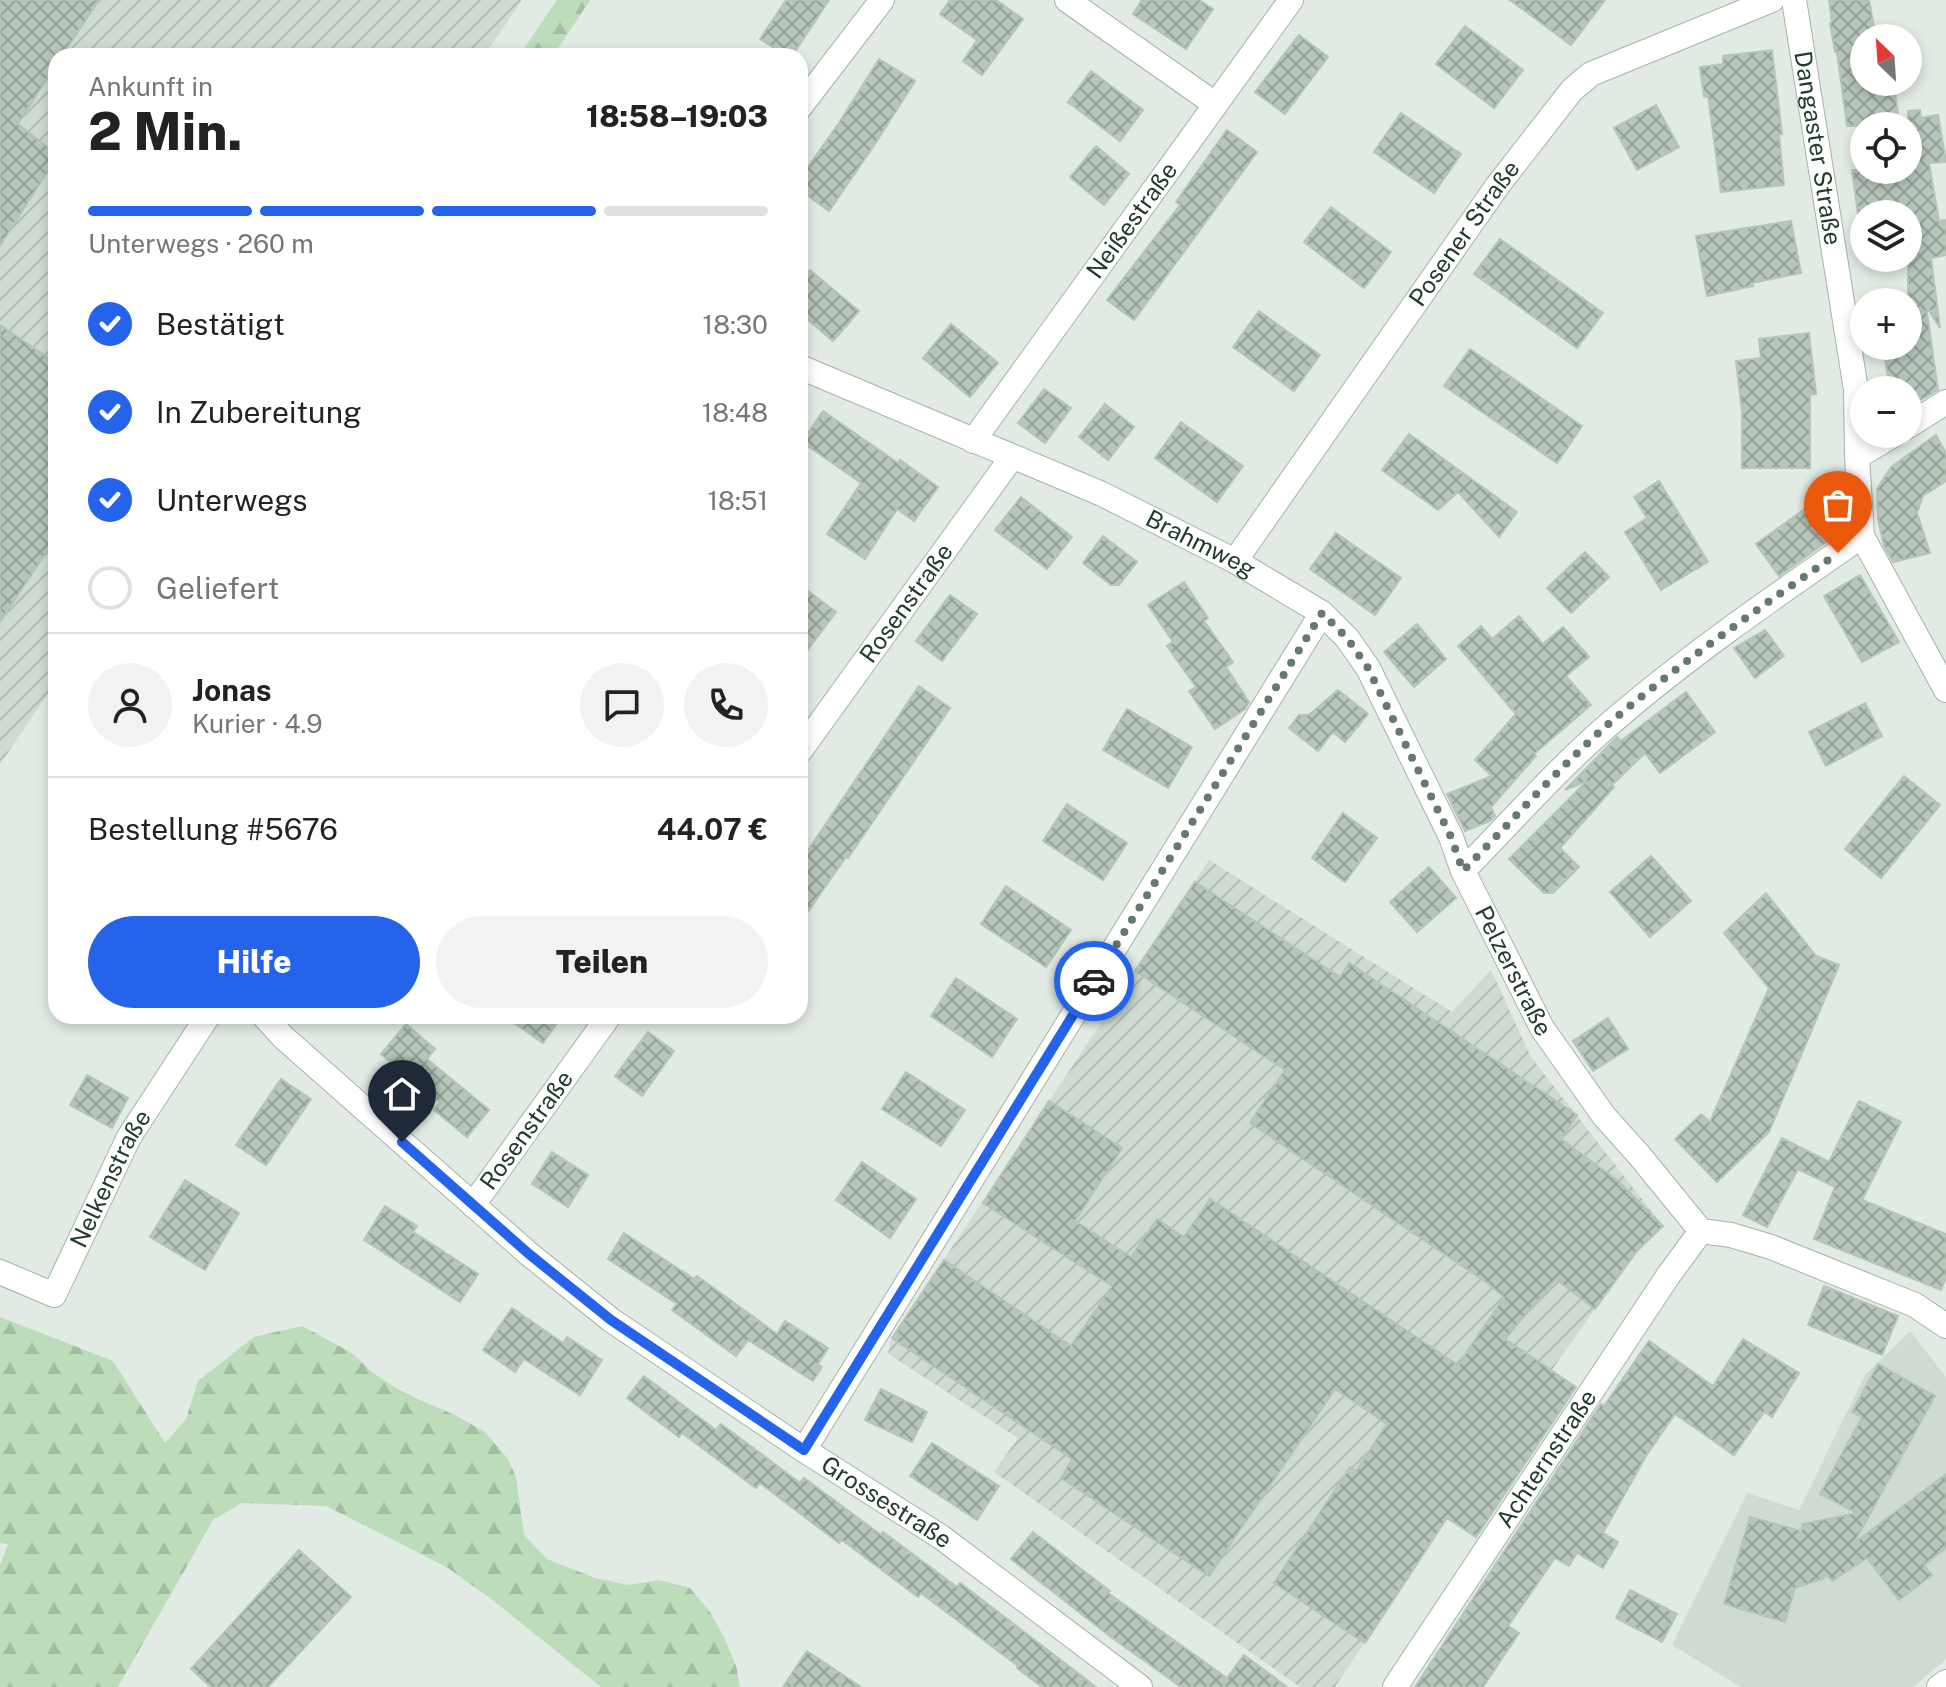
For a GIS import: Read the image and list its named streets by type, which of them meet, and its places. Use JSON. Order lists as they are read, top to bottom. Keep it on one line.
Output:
{"streets":{"street":["Dangaster Straße","Neißestraße","Posener Straße","Brahmweg","Rosenstraße","Pelzerstraße","Nelkenstraße","Achternstraße","Grossestraße"]},"crossings":[["Neißestraße","Brahmweg"],["Posener Straße","Brahmweg"],["Brahmweg","Rosenstraße"],["Brahmweg","Pelzerstraße"],["Rosenstraße","Grossestraße"],["Pelzerstraße","Achternstraße"]],"north":"top left","page":{"map_buttons":["+","−"],"heading":["2 Min.","Ankunft in","18:58–19:03"],"panel":["Jonas","Kurier · 4.9","Bestellung #5676","44.07 €"],"bar":"Unterwegs · 260 m","list":[["Bestätigt","18:30"],["In Zubereitung","18:48"],["Unterwegs","18:51"],"Geliefert"],"buttons":["Hilfe","Teilen"]}}
